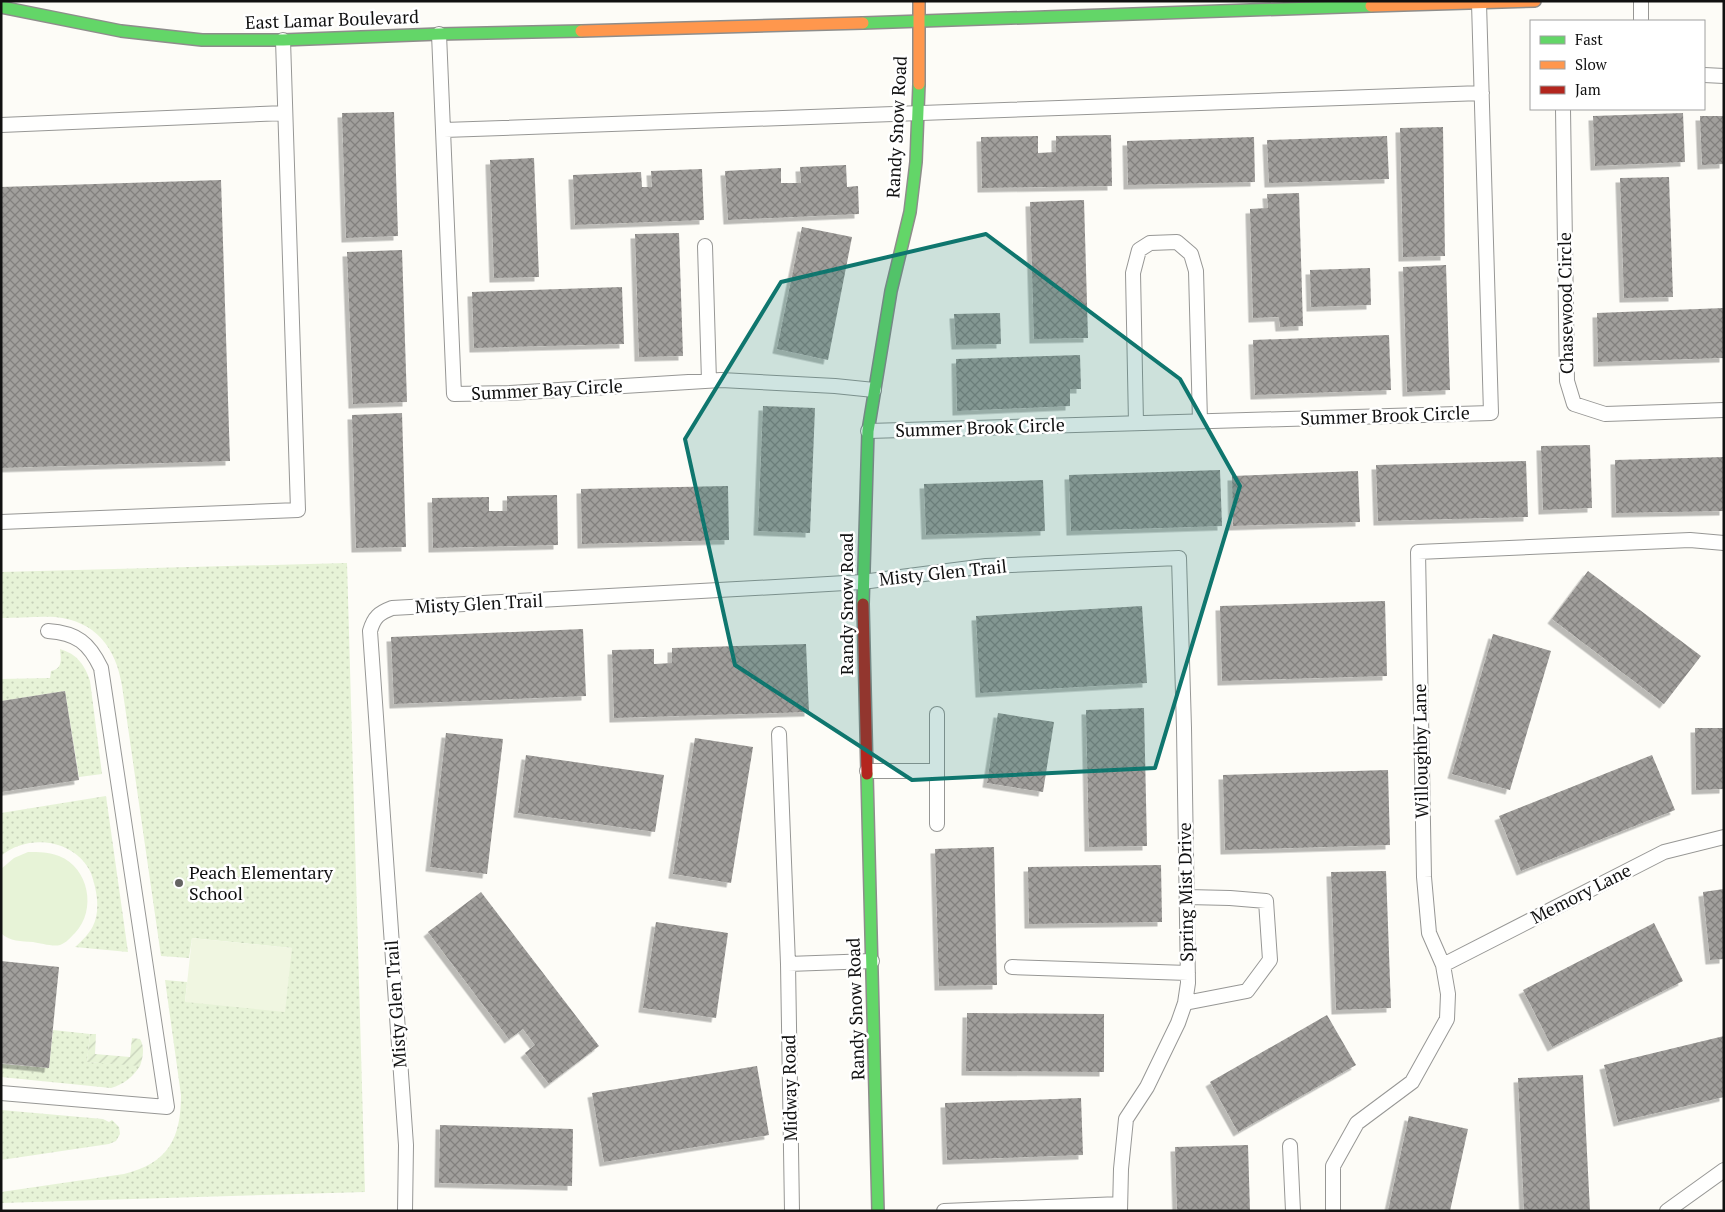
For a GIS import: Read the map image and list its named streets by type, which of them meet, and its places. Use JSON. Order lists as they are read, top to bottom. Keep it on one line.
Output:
{"streets":{"main road":["East Lamar Boulevard","Randy Snow Road"],"lane":["Chasewood Circle","Summer Bay Circle","Summer Brook Circle","Misty Glen Trail","Willoughby Lane","Spring Mist Drive","Memory Lane","Midway Road"]},"crossings":[["East Lamar Boulevard","Randy Snow Road"],["East Lamar Boulevard","Summer Bay Circle"],["East Lamar Boulevard","Summer Brook Circle"],["Randy Snow Road","Summer Bay Circle"],["Randy Snow Road","Summer Brook Circle"],["Randy Snow Road","Misty Glen Trail"],["Misty Glen Trail","Spring Mist Drive"],["Willoughby Lane","Memory Lane"]],"places":["Peach Elementary School"],"legend":["Fast","Slow","Jam"]}
